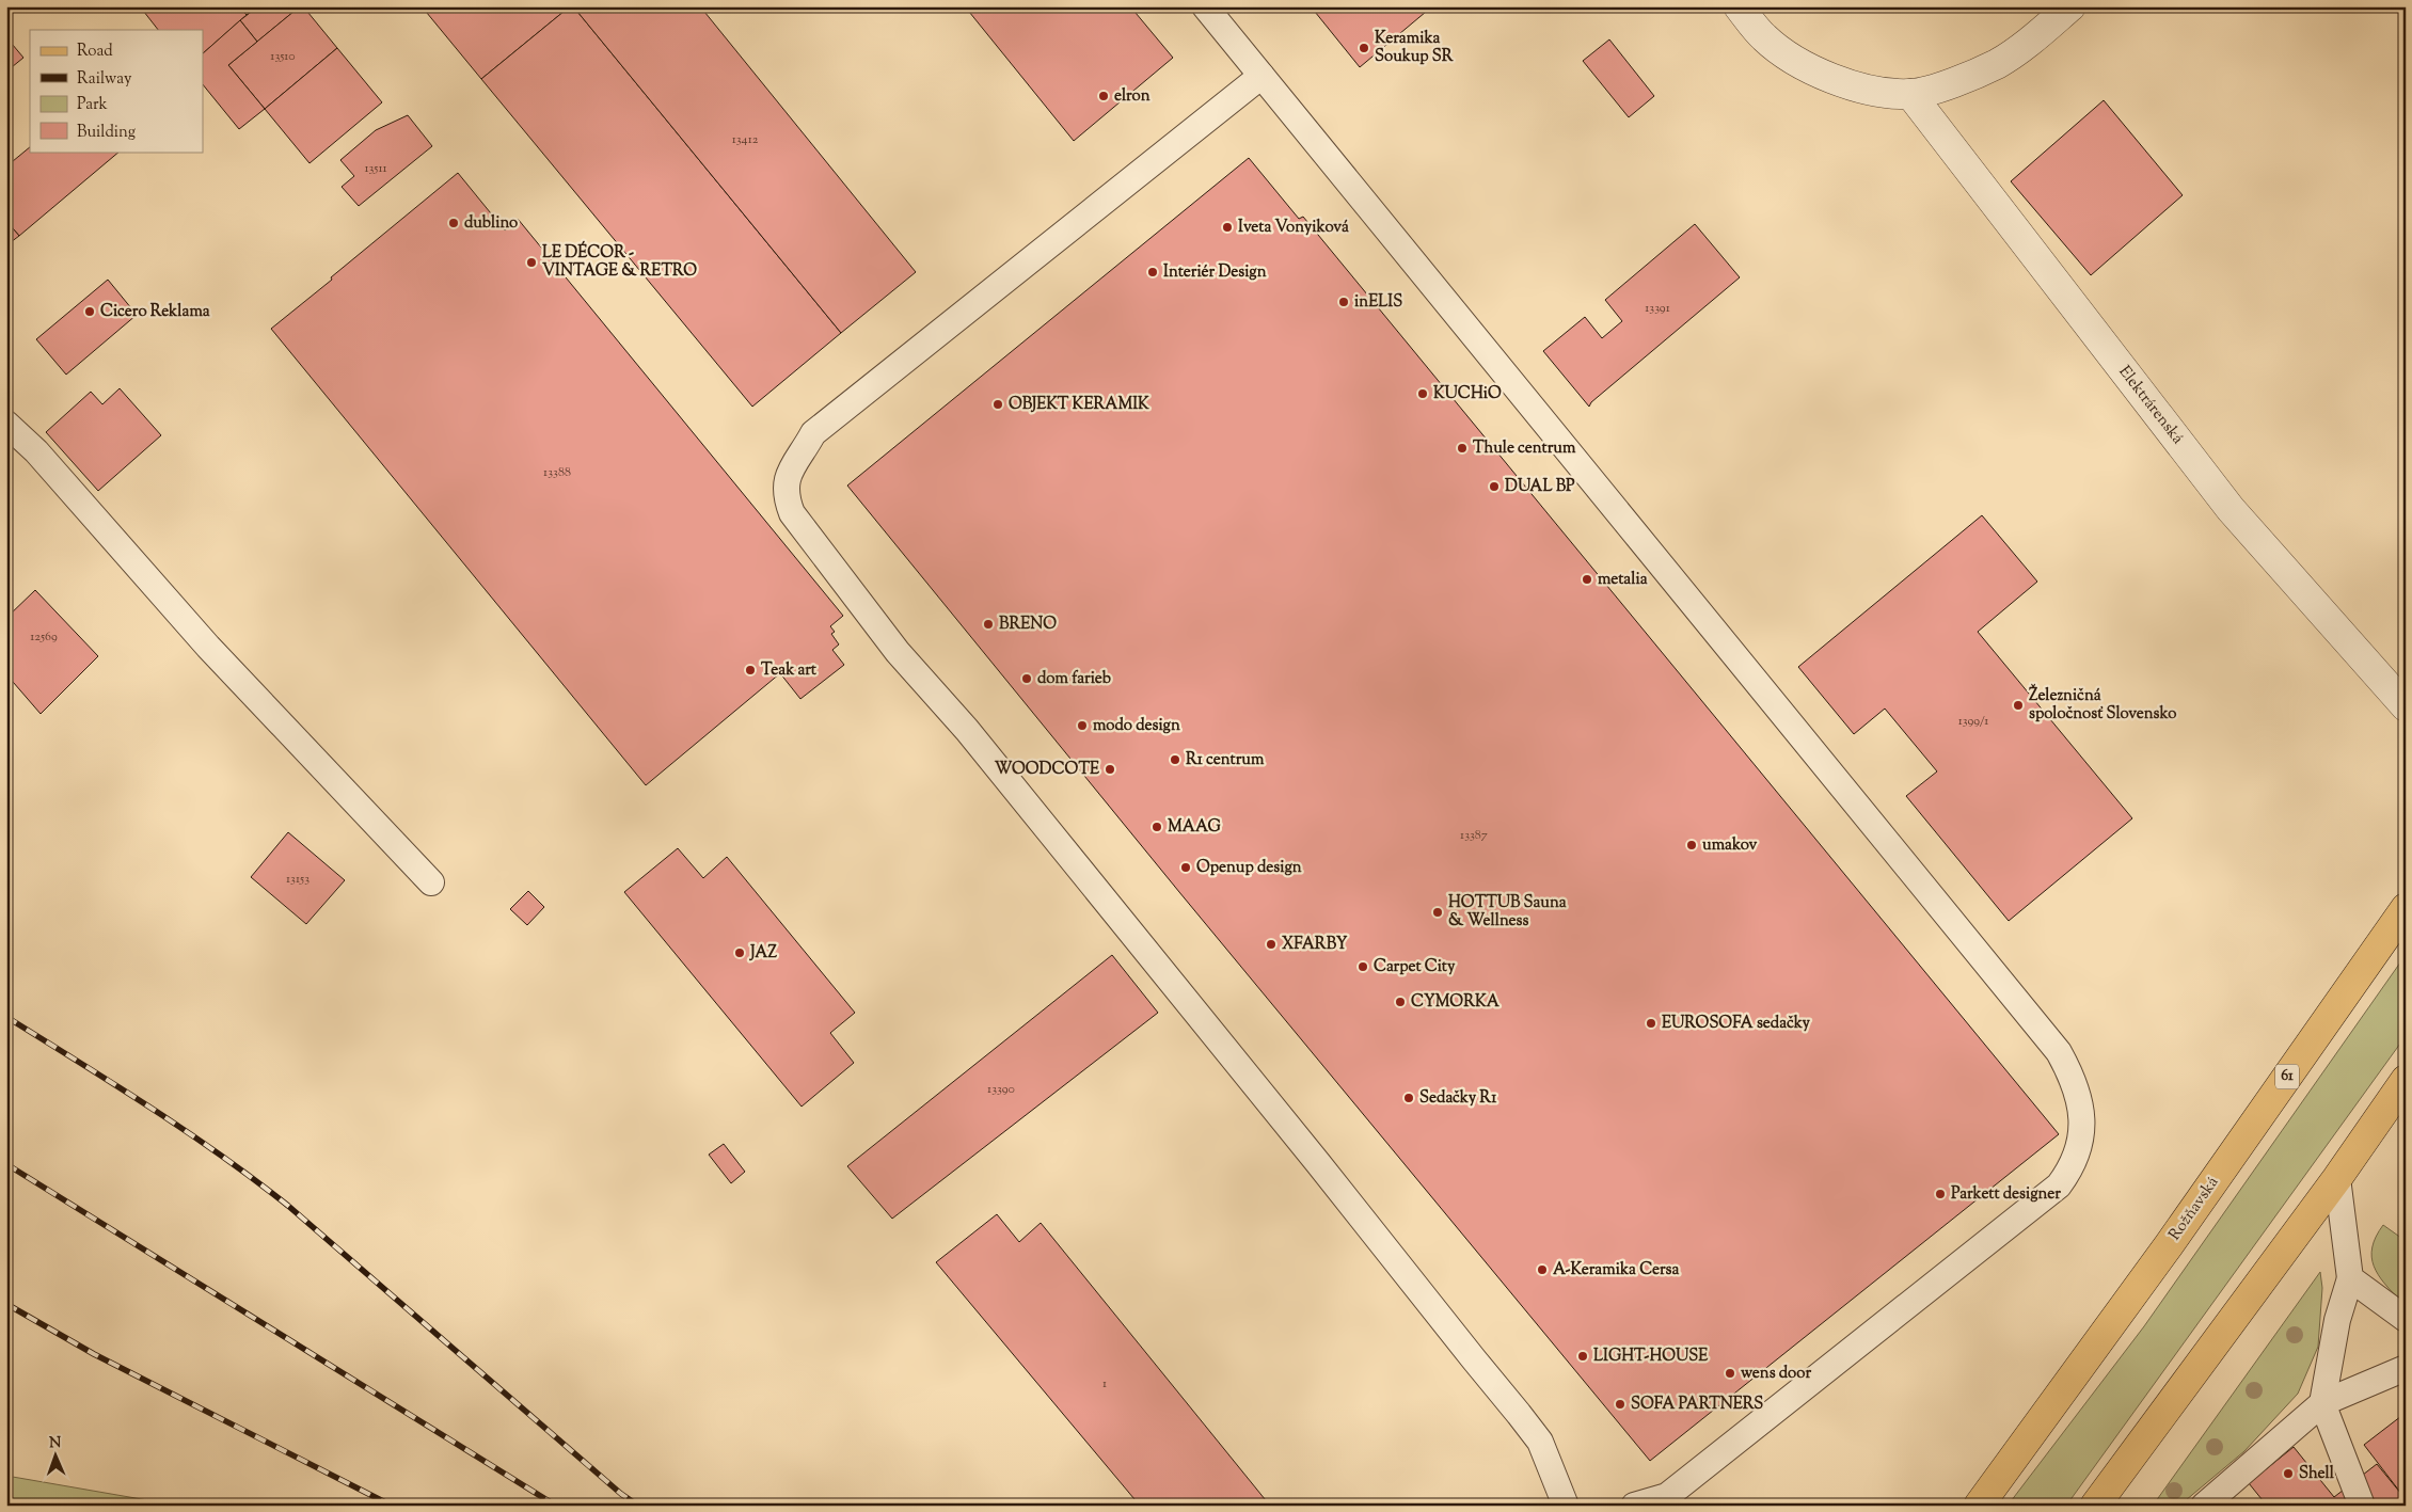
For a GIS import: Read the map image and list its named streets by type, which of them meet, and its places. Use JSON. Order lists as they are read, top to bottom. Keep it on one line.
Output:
{"streets":{"main road":["61","Rožňavská"],"street":["Elektrárenská"]},"places":["Keramika Soukup SR","elron","dublino","Iveta Vonyiková","LE DÉCOR - VINTAGE & RETRO","Interiér Design","inELIS","Cicero Reklama","KUCHiO","OBJEKT KERAMIK","Thule centrum","DUAL BP","metalia","BRENO","Teak art","dom farieb","Železničná spoločnosť Slovensko","modo design","R1 centrum","WOODCOTE","MAAG","umakov","Openup design","HOTTUB Sauna & Wellness","XFARBY","JAZ","Carpet City","CYMORKA","EUROSOFA sedačky","Sedačky R1","Parkett designer","A-Keramika Cersa","LIGHT-HOUSE","wens door","SOFA PARTNERS","Shell"],"house_numbers":["13510","13412","13511","13391","13388","12569","1399/1","13387","13153","13390","1"],"legend":["Road","Railway","Park","Building"],"north":"top"}
